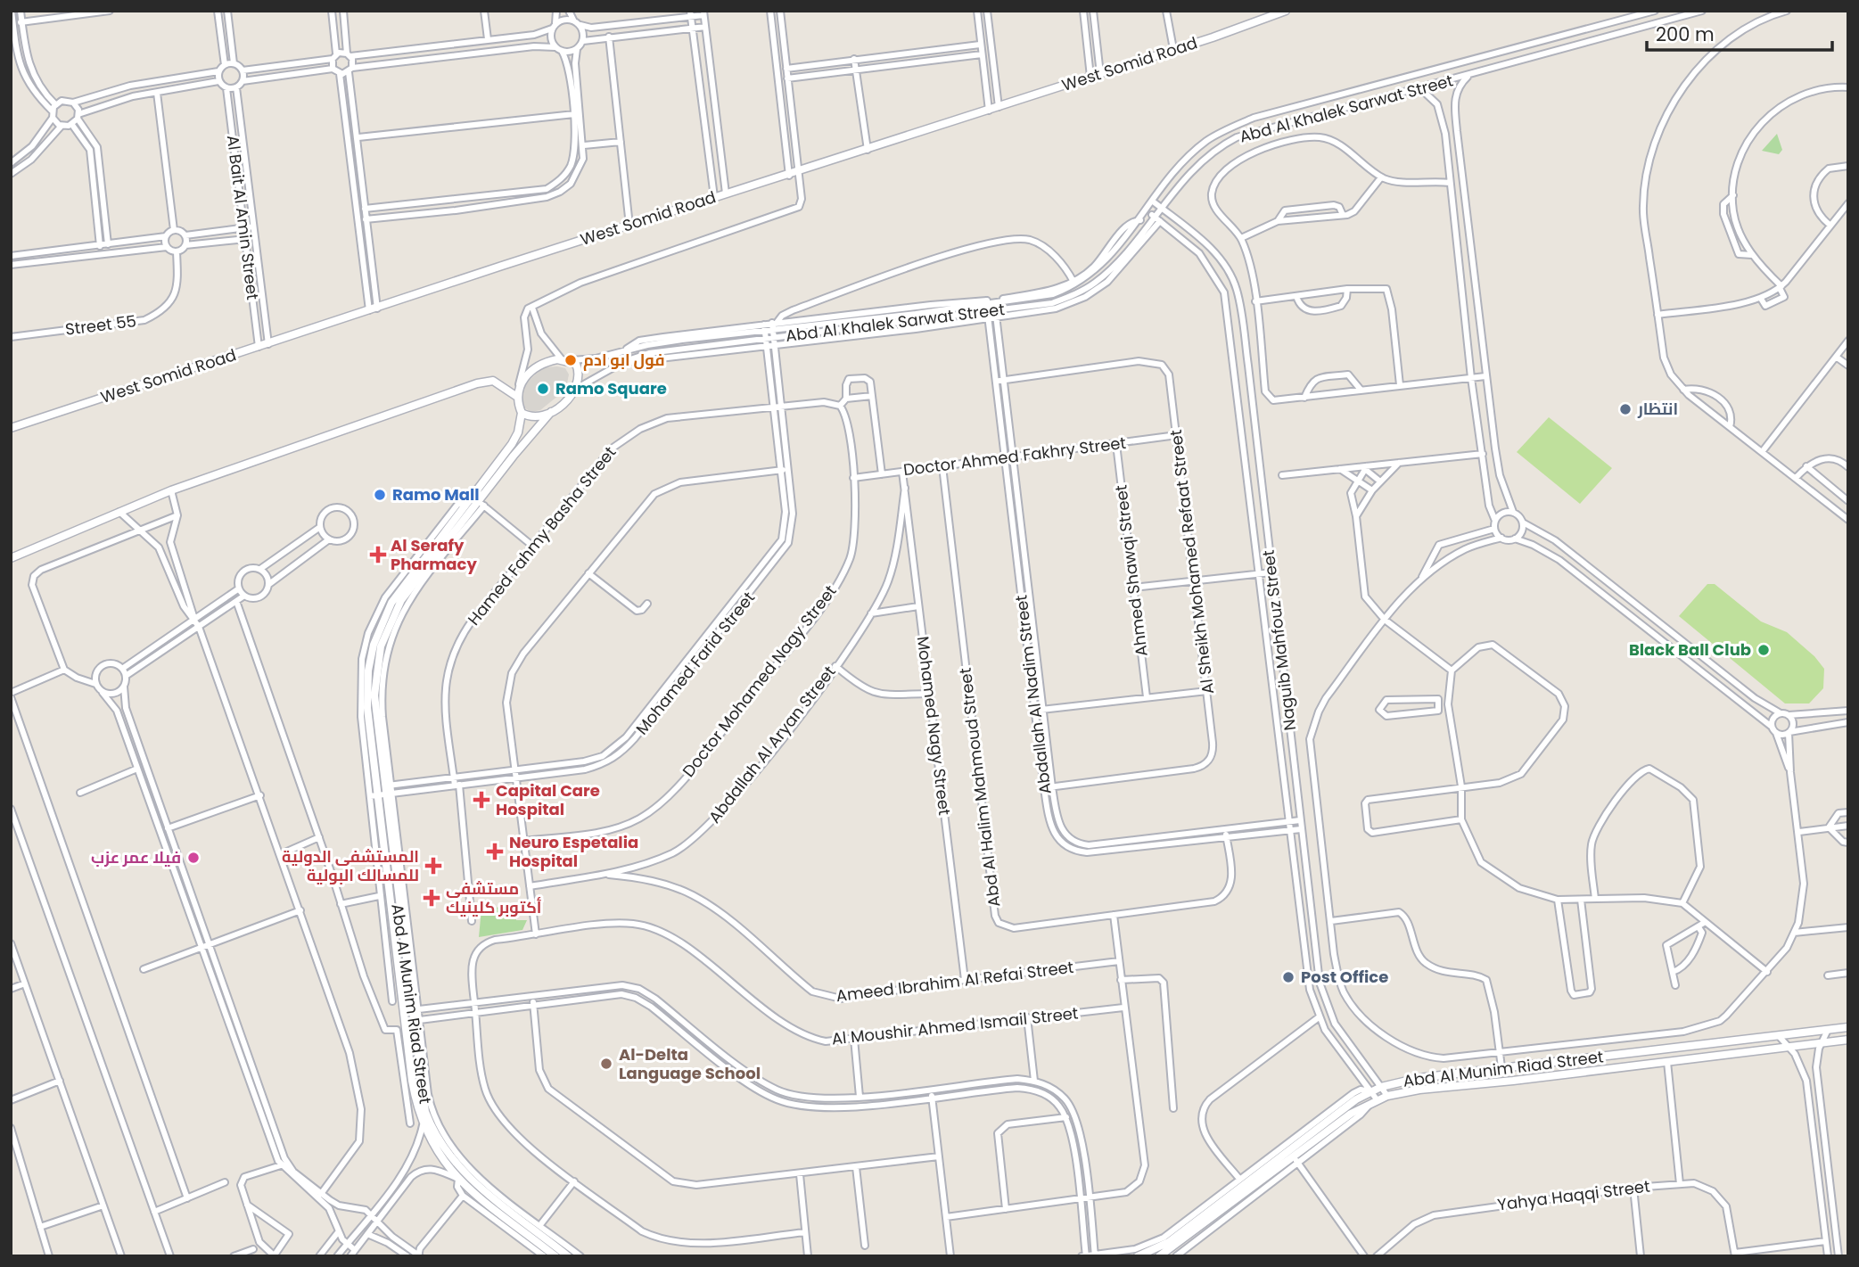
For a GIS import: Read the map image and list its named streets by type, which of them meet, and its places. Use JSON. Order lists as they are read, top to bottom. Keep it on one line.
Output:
{"streets":{"street":["West Somid Road","Abd Al Khalek Sarwat Street","Al Bait Al Amin Street","Street 55","Doctor Ahmed Fakhry Street","Hamed Fahmy Basha Street","Al Sheikh Mohamed Refaat Street","Ahmed Shawqi Street","Naguib Mahfouz Street","Mohamed Farid Street","Doctor Mohamed Nagy Street","Abdallah Al Nadim Street","Mohamed Nagy Street","Abdallah Al Aryan Street","Abd Al Halim Mahmoud Street","Ameed Ibrahim Al Refai Street","Abd Al Munim Riad Street","Al Moushir Ahmed Ismail Street","Yahya Haqqi Street"]},"crossings":[["West Somid Road","Al Bait Al Amin Street"],["Abd Al Khalek Sarwat Street","Naguib Mahfouz Street"],["Abd Al Khalek Sarwat Street","Mohamed Farid Street"],["Abd Al Khalek Sarwat Street","Abdallah Al Nadim Street"],["Abd Al Khalek Sarwat Street","Abd Al Munim Riad Street"],["Doctor Ahmed Fakhry Street","Al Sheikh Mohamed Refaat Street"],["Doctor Ahmed Fakhry Street","Ahmed Shawqi Street"],["Doctor Ahmed Fakhry Street","Doctor Mohamed Nagy Street"],["Doctor Ahmed Fakhry Street","Abdallah Al Nadim Street"],["Doctor Ahmed Fakhry Street","Mohamed Nagy Street"],["Doctor Ahmed Fakhry Street","Abd Al Halim Mahmoud Street"],["Hamed Fahmy Basha Street","Mohamed Farid Street"],["Al Sheikh Mohamed Refaat Street","Abdallah Al Nadim Street"],["Naguib Mahfouz Street","Abdallah Al Nadim Street"],["Naguib Mahfouz Street","Abd Al Munim Riad Street"],["Mohamed Farid Street","Abd Al Munim Riad Street"],["Abdallah Al Nadim Street","Abd Al Halim Mahmoud Street"],["Mohamed Nagy Street","Abdallah Al Aryan Street"],["Mohamed Nagy Street","Ameed Ibrahim Al Refai Street"],["Abdallah Al Aryan Street","Ameed Ibrahim Al Refai Street"]],"places":{"other":["فول ابو ادم","Ramo Square","انتظار","Ramo Mall","Black Ball Club","فيلا عمر عزب","Post Office","Al-Delta Language School"],"health":["Al Serafy Pharmacy","Capital Care Hospital","Neuro Espetalia Hospital","المستشفى الدولية للمسالك البولية","مستشفى أكتوبر كلينيك"]},"scale_bar":"200 m"}
